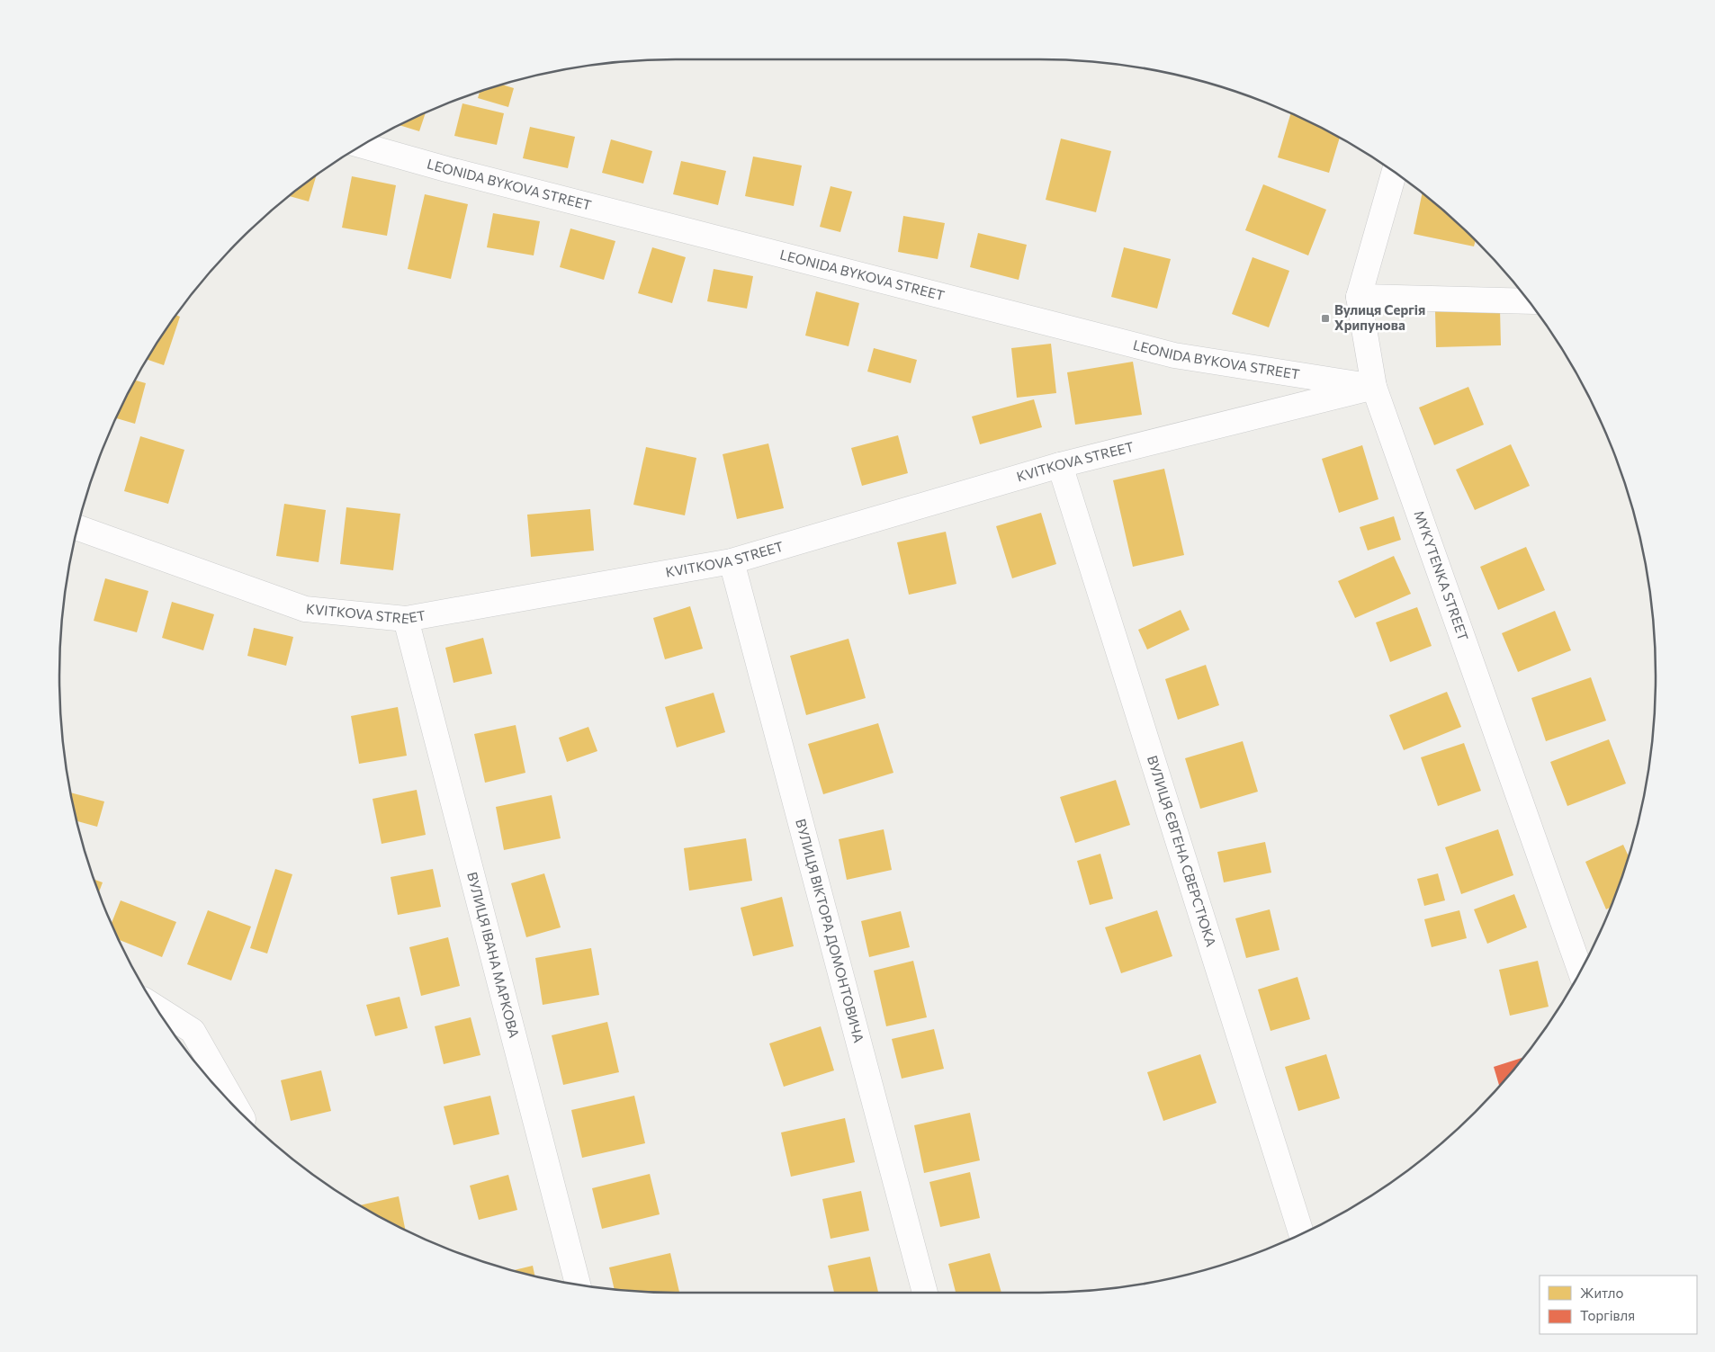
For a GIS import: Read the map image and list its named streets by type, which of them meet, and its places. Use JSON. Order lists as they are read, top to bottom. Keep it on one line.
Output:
{"streets":{"street":["LEONIDA BYKOVA STREET","KVITKOVA STREET","MYKYTENKA STREET","ВУЛИЦЯ ЄВГЕНА СВЕРСТЮКА","ВУЛИЦЯ ВІКТОРА ДОМОНТОВИЧА","ВУЛИЦЯ ІВАНА МАРКОВА"]},"crossings":[["LEONIDA BYKOVA STREET","KVITKOVA STREET"],["LEONIDA BYKOVA STREET","MYKYTENKA STREET"],["KVITKOVA STREET","MYKYTENKA STREET"],["KVITKOVA STREET","ВУЛИЦЯ ЄВГЕНА СВЕРСТЮКА"],["KVITKOVA STREET","ВУЛИЦЯ ВІКТОРА ДОМОНТОВИЧА"],["KVITKOVA STREET","ВУЛИЦЯ ІВАНА МАРКОВА"]],"places":{"transit":["Вулиця Сергія Хрипунова"]},"legend":["Житло","Торгівля"]}
